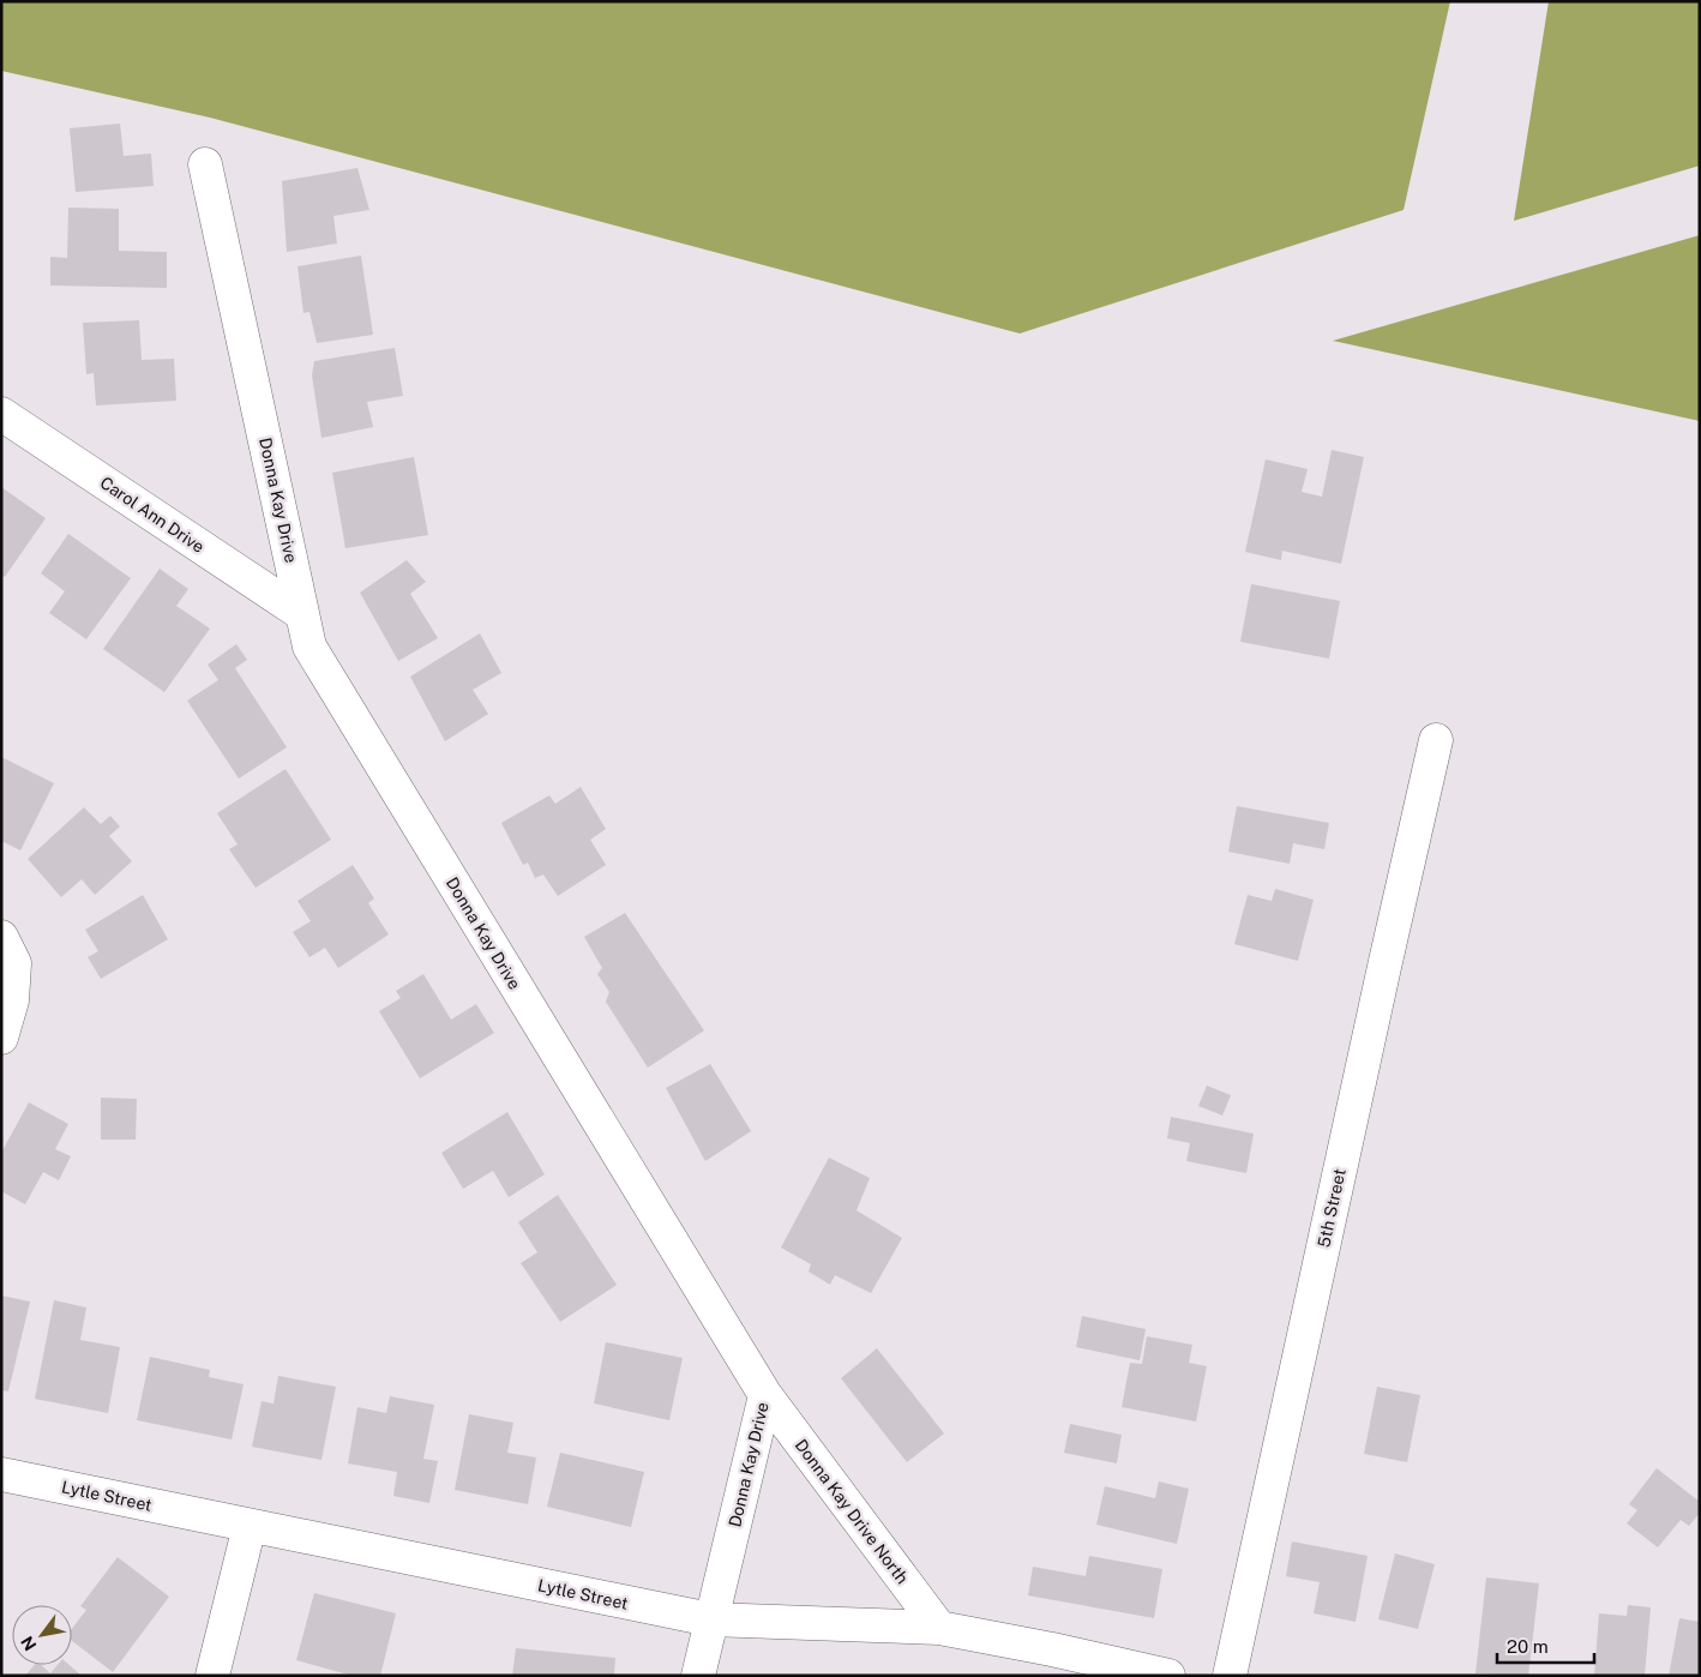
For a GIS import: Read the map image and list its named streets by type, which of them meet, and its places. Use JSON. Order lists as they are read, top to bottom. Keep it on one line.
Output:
{"streets":{"street":["Donna Kay Drive","Carol Ann Drive","5th Street","Lytle Street","Donna Kay Drive North"]},"crossings":[["Donna Kay Drive","Carol Ann Drive"],["Donna Kay Drive","Lytle Street"],["Donna Kay Drive","Donna Kay Drive North"],["Lytle Street","Donna Kay Drive North"]],"scale_bar":"20 m","north":"bottom left"}
